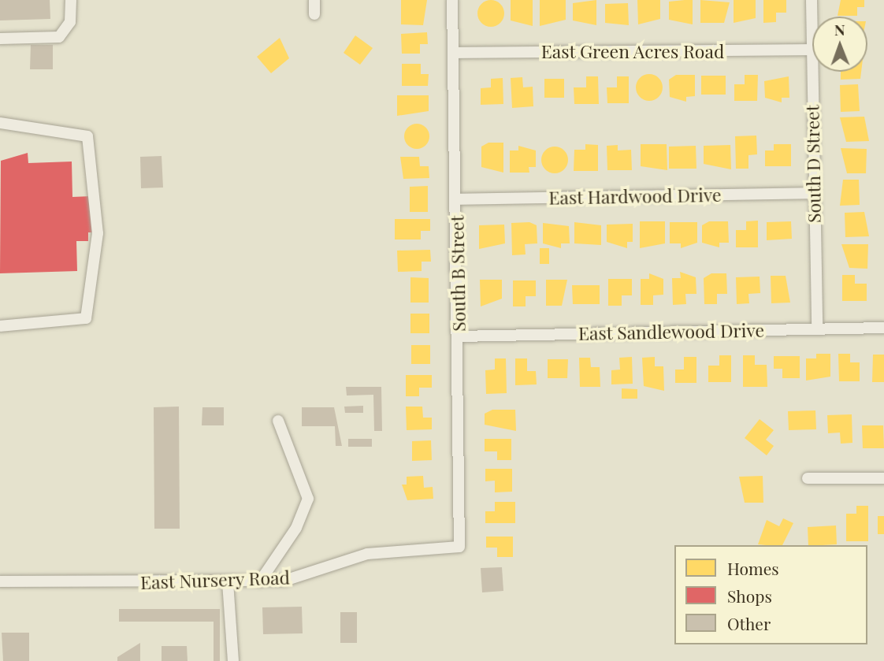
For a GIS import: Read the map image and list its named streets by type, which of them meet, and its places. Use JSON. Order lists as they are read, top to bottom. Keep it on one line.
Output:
{"streets":{"street":["East Green Acres Road","South D Street","East Hardwood Drive","South B Street","East Sandlewood Drive","East Nursery Road"]},"crossings":[["East Green Acres Road","South D Street"],["East Green Acres Road","South B Street"],["South D Street","East Hardwood Drive"],["South D Street","East Sandlewood Drive"],["East Hardwood Drive","South B Street"],["South B Street","East Sandlewood Drive"],["South B Street","East Nursery Road"]],"legend":["Homes","Shops","Other"],"north":"top"}
